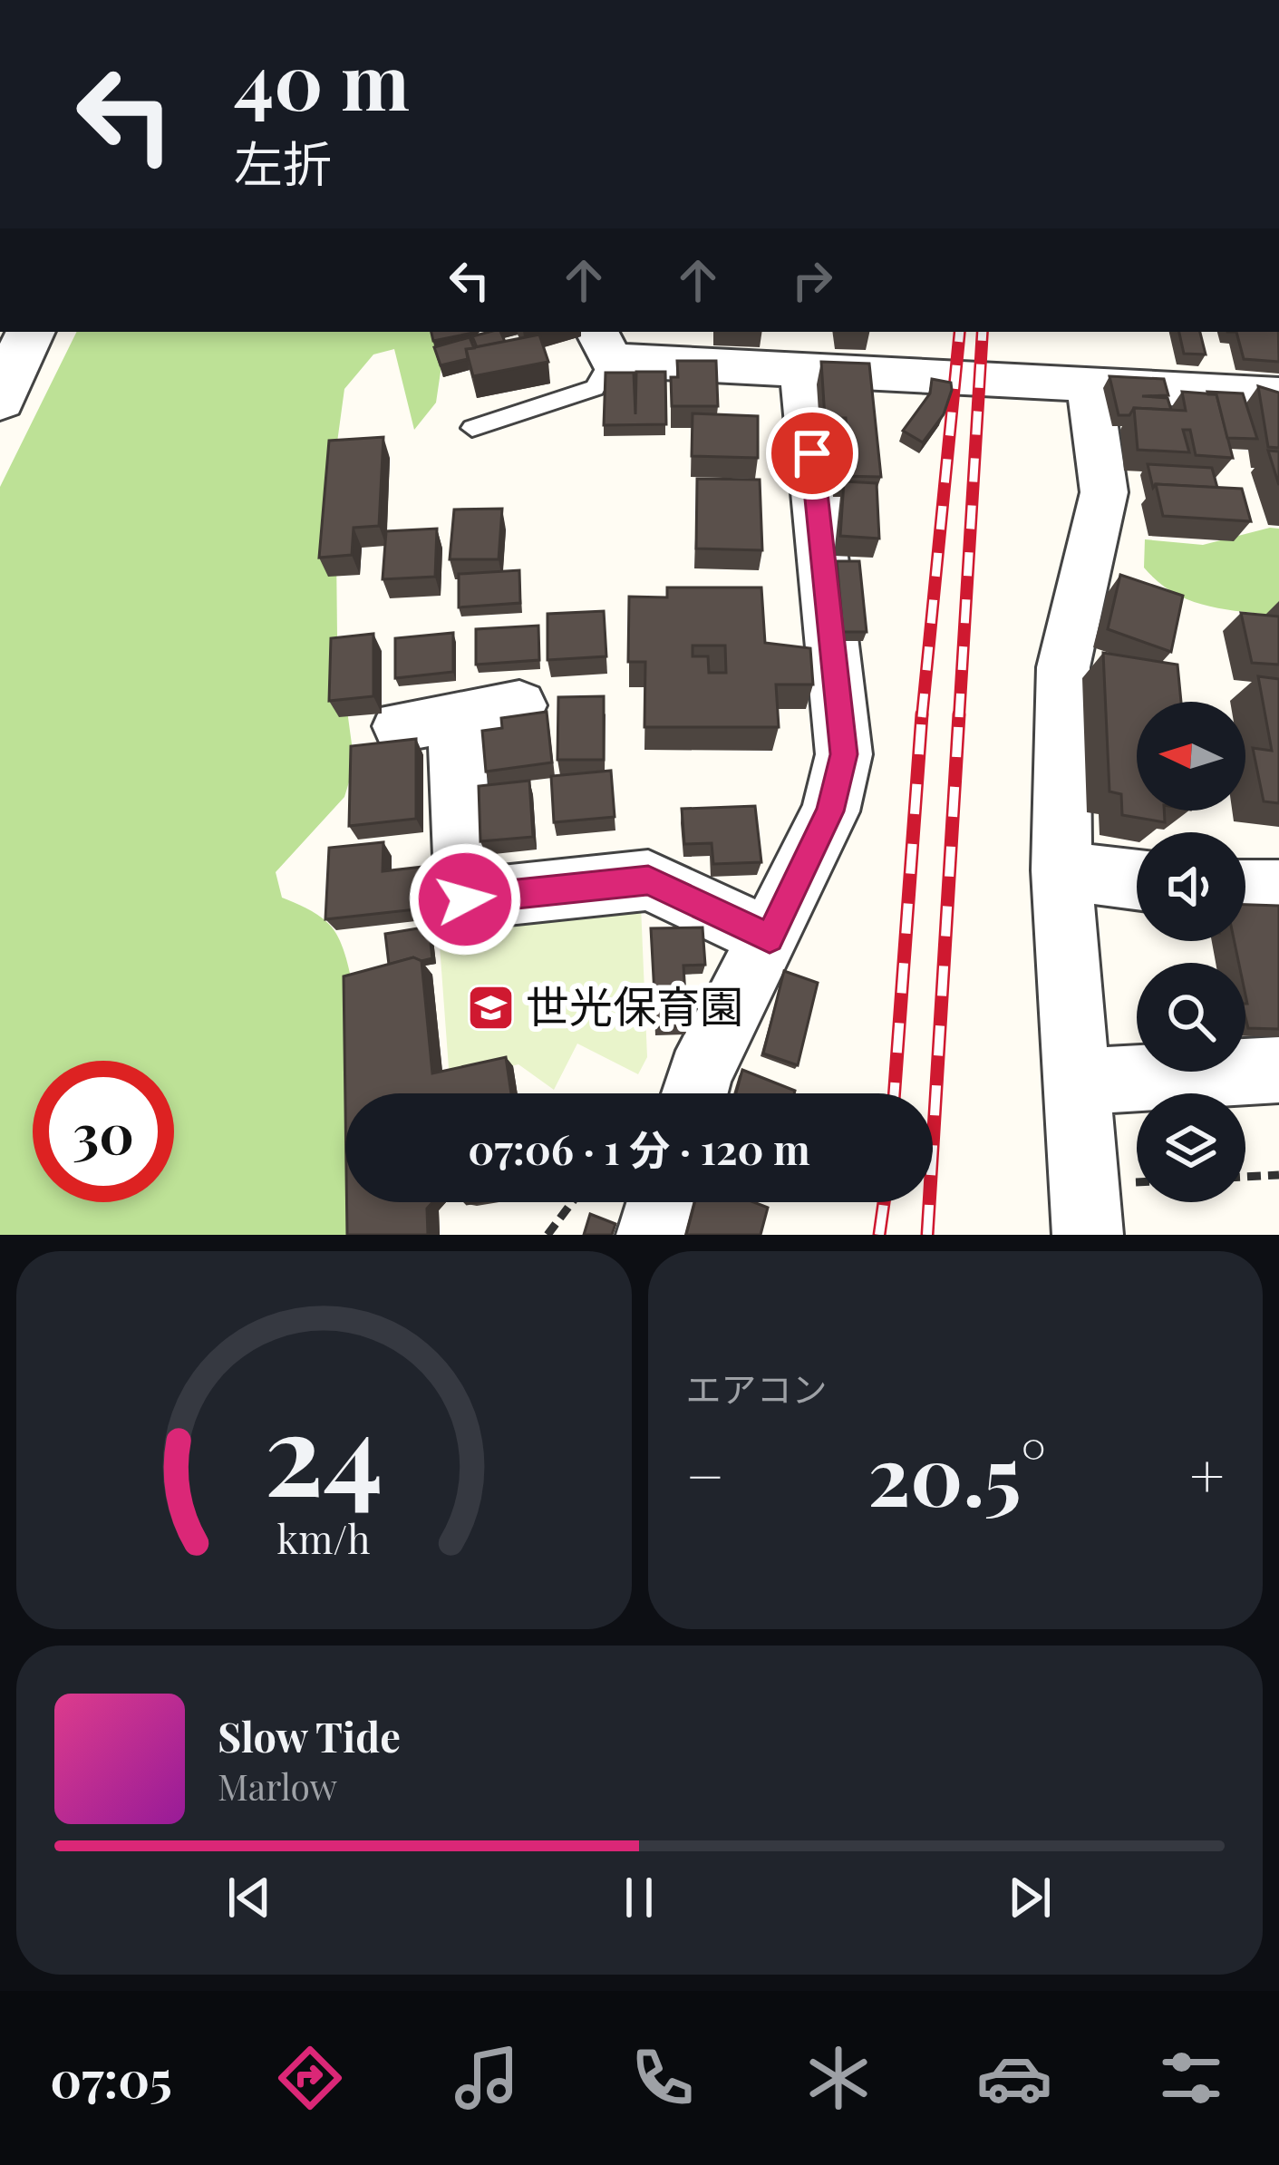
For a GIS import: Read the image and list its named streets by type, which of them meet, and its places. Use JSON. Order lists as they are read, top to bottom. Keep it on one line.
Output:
{"places":{"school or university":["世光保育園"]},"north":"left","page":{"turn":["40 m","左折"],"limit":"30","trip":"07:06 · 1 分 · 120 m","tile":"エアコン","heat":["−","20.5°","+"],"song":["Slow Tide","Marlow"],"tabs":"07:05","gauge":["24","km/h"]}}
